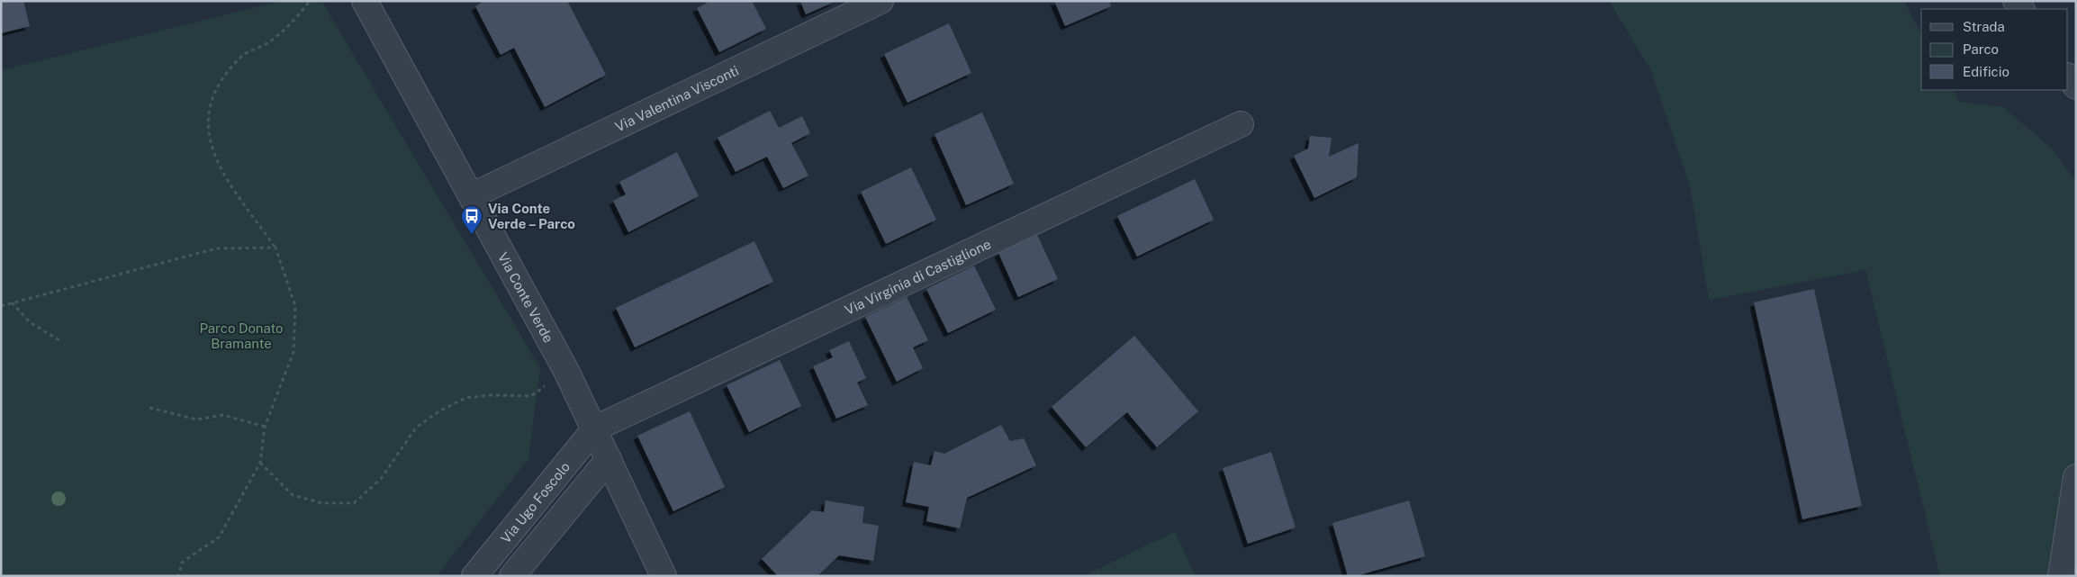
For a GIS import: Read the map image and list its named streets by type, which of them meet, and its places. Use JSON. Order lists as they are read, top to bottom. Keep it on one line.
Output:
{"streets":{"street":["Via Valentina Visconti","Via Virginia di Castiglione","Via Conte Verde","Via Ugo Foscolo"]},"crossings":[["Via Valentina Visconti","Via Conte Verde"],["Via Virginia di Castiglione","Via Conte Verde"],["Via Virginia di Castiglione","Via Ugo Foscolo"],["Via Conte Verde","Via Ugo Foscolo"]],"parks":["Parco Donato Bramante"],"places":{"bus stop":["Via Conte Verde – Parco"]},"legend":["Strada","Parco","Edificio"]}
